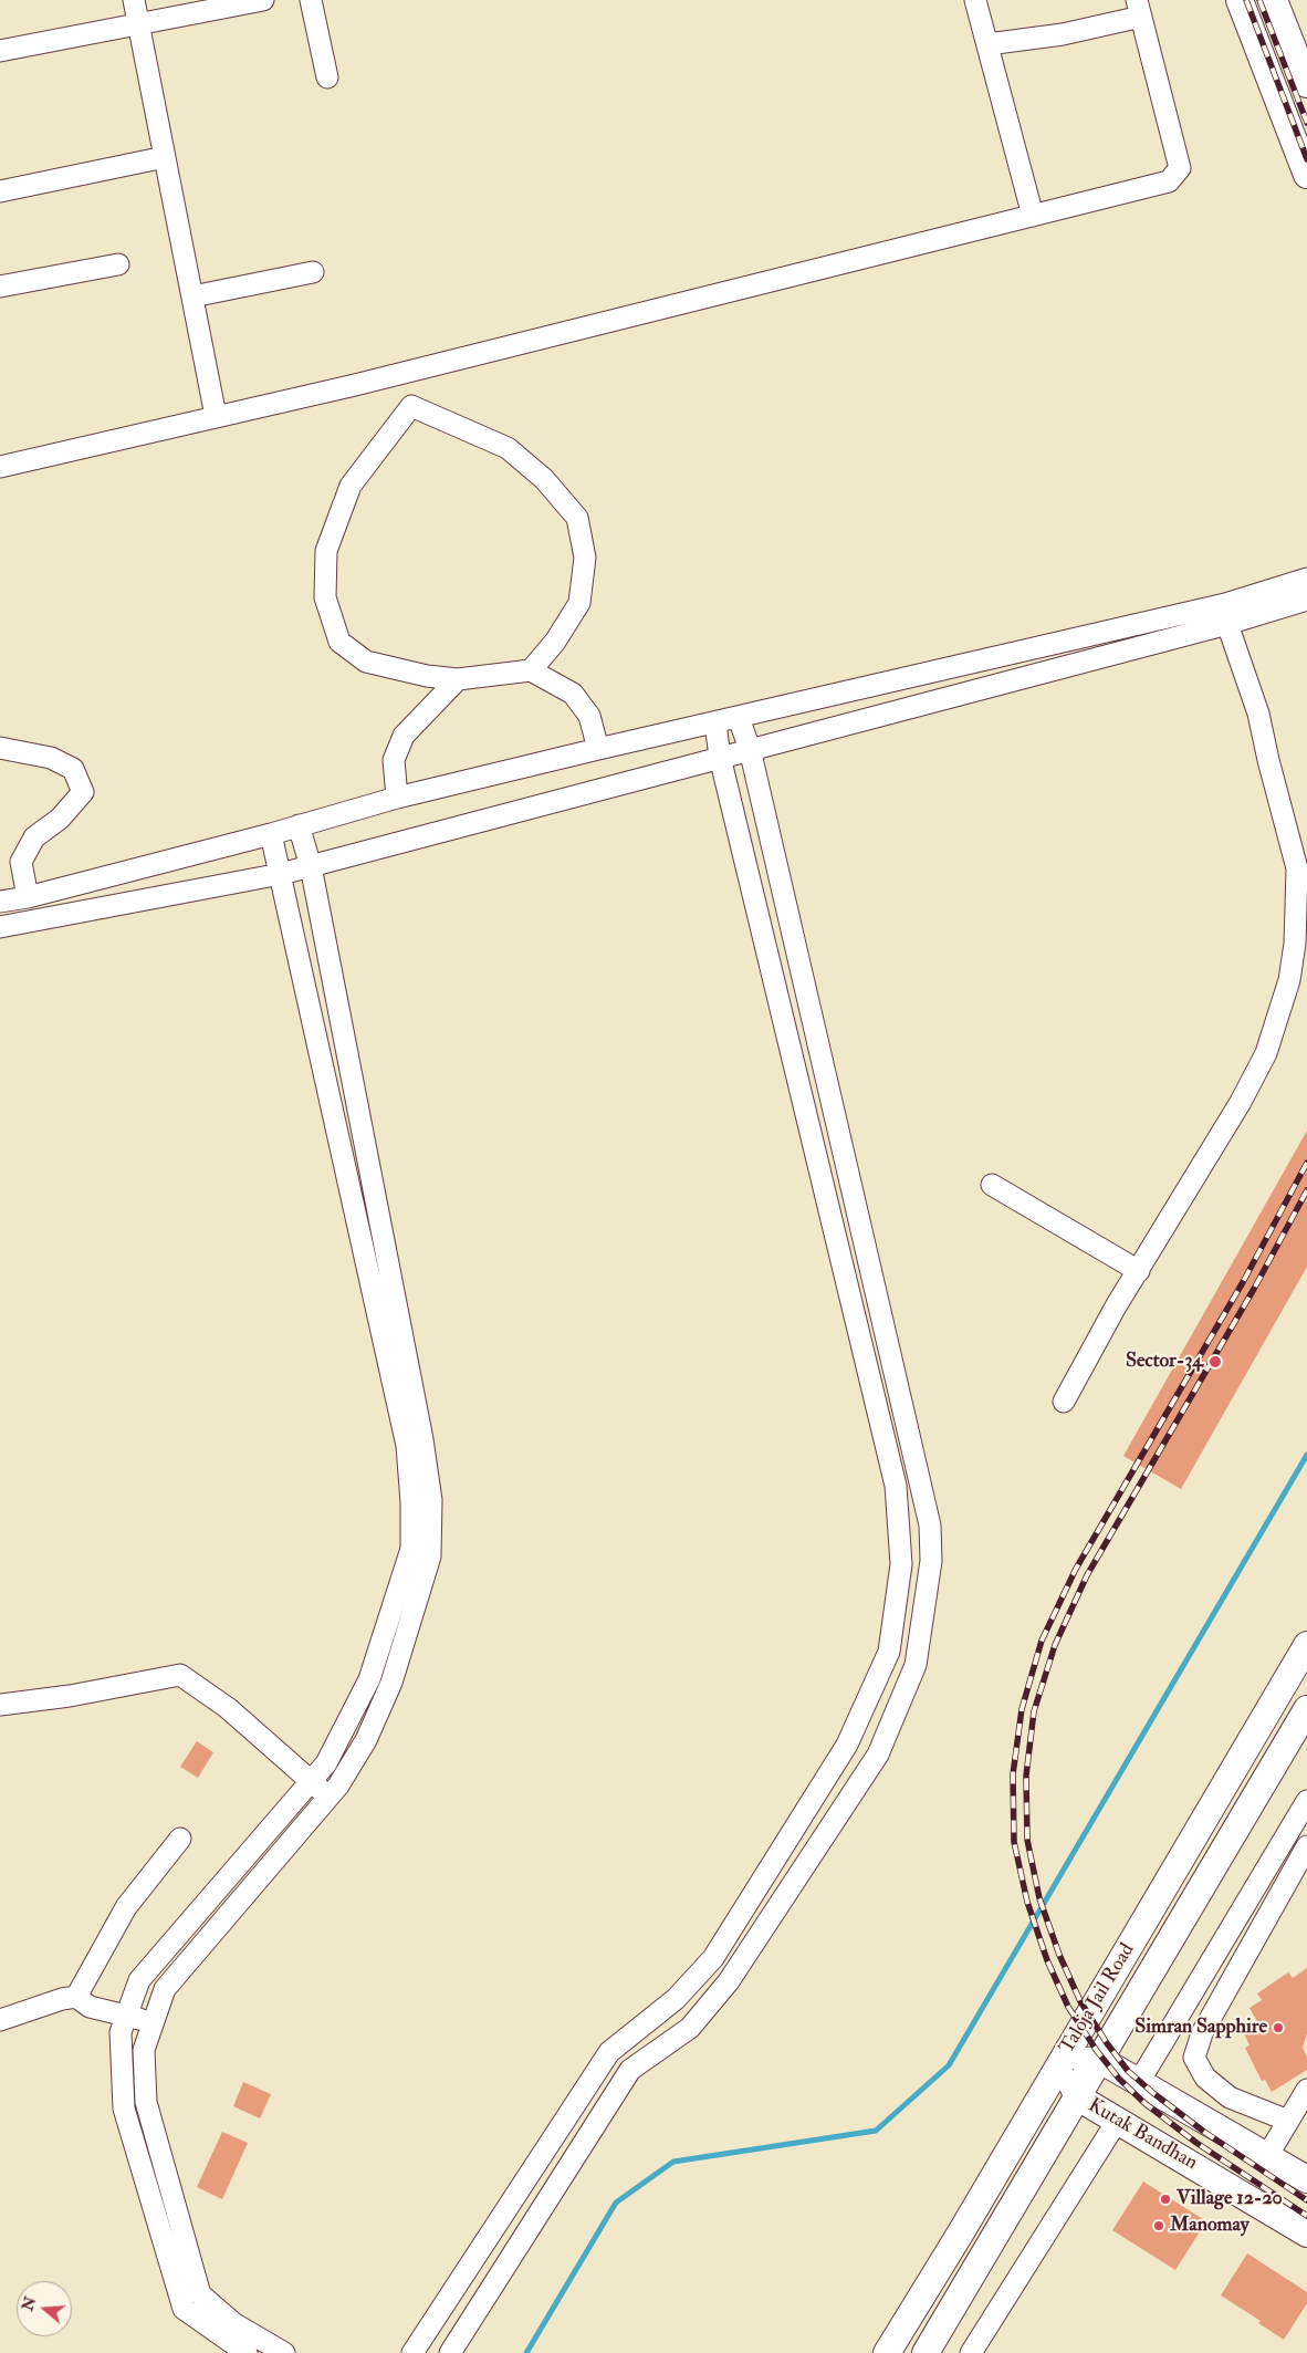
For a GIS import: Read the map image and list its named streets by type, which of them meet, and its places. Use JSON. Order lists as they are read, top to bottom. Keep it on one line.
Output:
{"streets":{"main road":["Taloja Jail Road","Kutak Bandhan"]},"crossings":[["Taloja Jail Road","Kutak Bandhan"]],"places":["Sector-34","Simran Sapphire","Village 12-20","Manomay"],"north":"left"}
